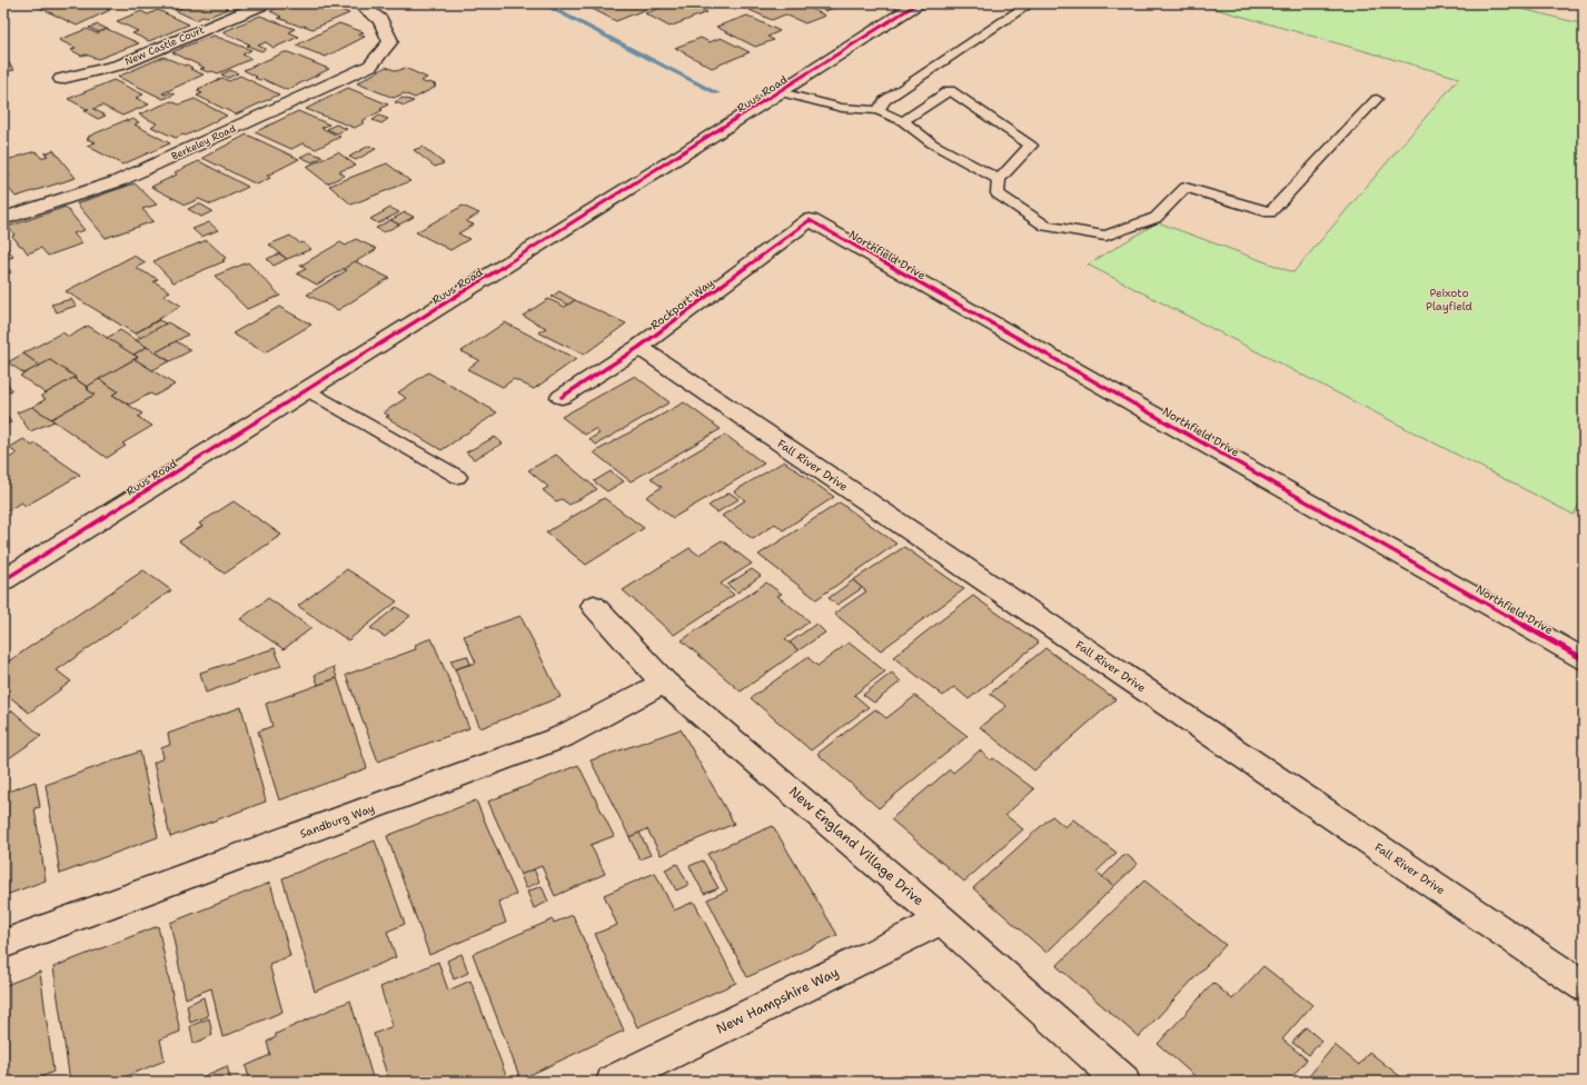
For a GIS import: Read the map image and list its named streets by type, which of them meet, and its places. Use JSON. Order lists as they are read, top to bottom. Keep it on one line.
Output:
{"streets":{"street":["New Castle Court","Ruus Road","Berkeley Road","Northfield Drive","Rockport Way","Fall River Drive","Sandburg Way","New England Village Drive","New Hampshire Way"]},"crossings":[["Northfield Drive","Rockport Way"],["Rockport Way","Fall River Drive"],["Sandburg Way","New England Village Drive"],["New England Village Drive","New Hampshire Way"]],"parks":["Peixoto Playfield"]}
